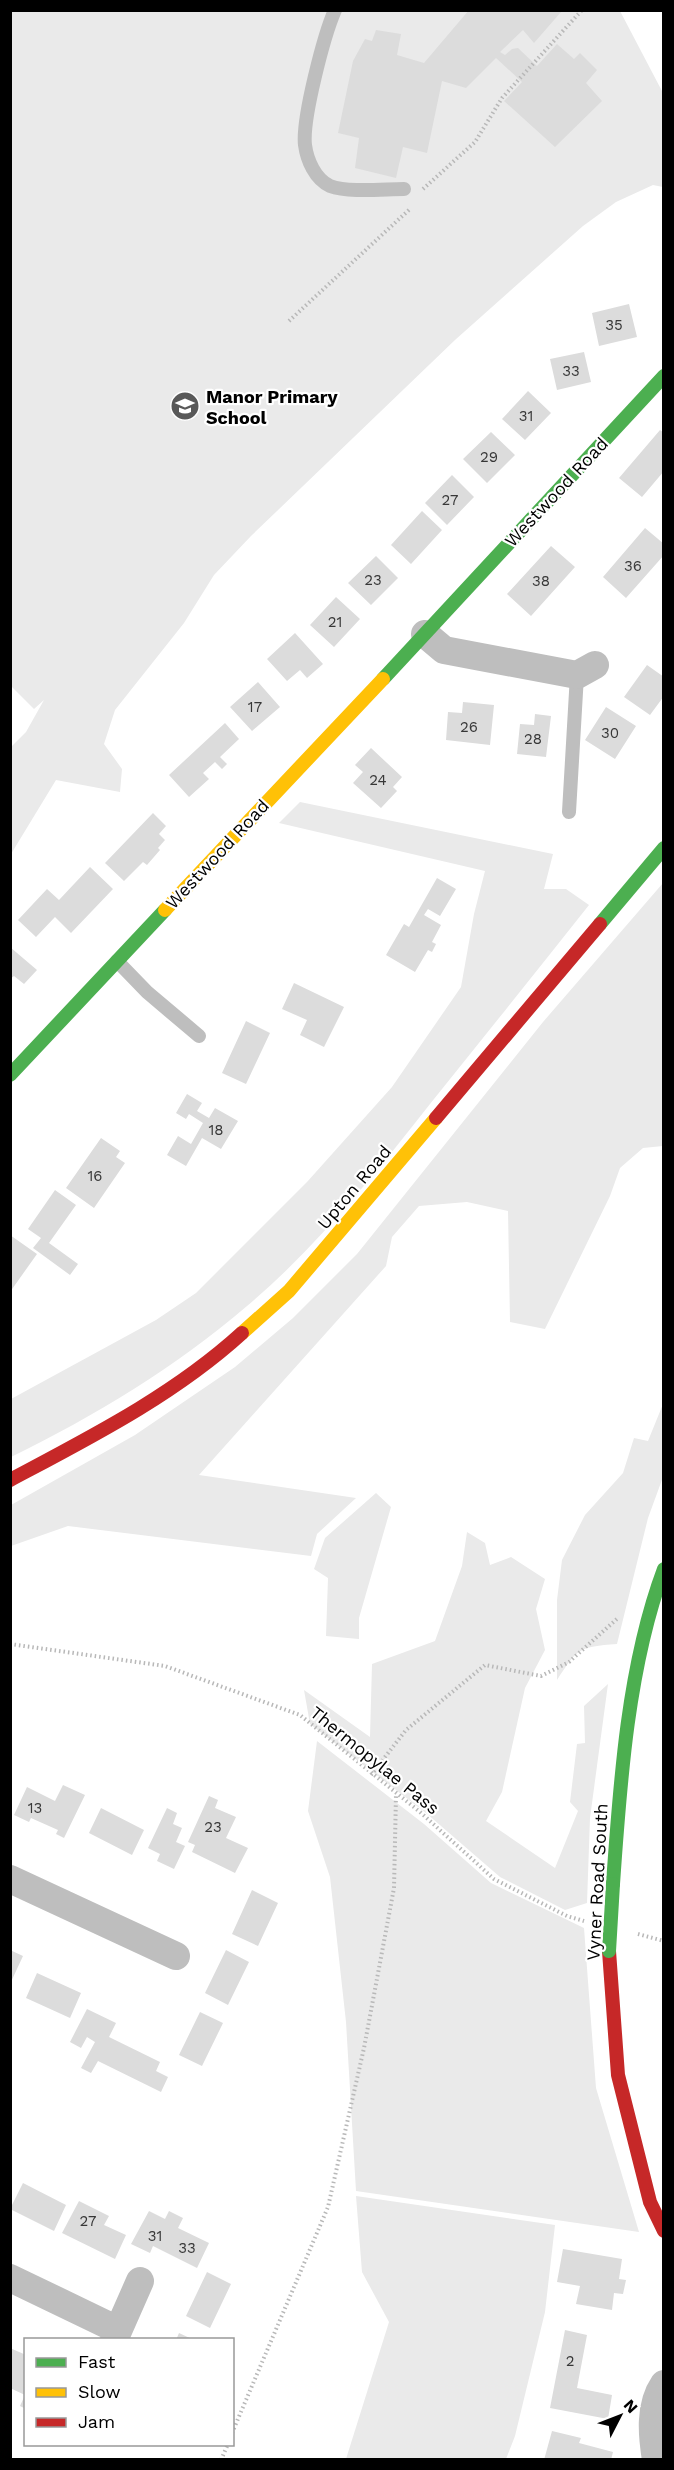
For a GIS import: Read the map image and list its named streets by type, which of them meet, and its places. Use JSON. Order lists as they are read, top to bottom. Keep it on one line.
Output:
{"streets":{"street":["Westwood Road","Upton Road","Vyner Road South"],"path":["Thermopylae Pass"]},"places":{"school or university":["Manor Primary School"]},"house_numbers":["35","33","31","29","27","36","23","38","21","17","26","30","28","24","18","16","13","23","27","31","33","2"],"legend":["Fast","Slow","Jam"],"north":"top right"}
